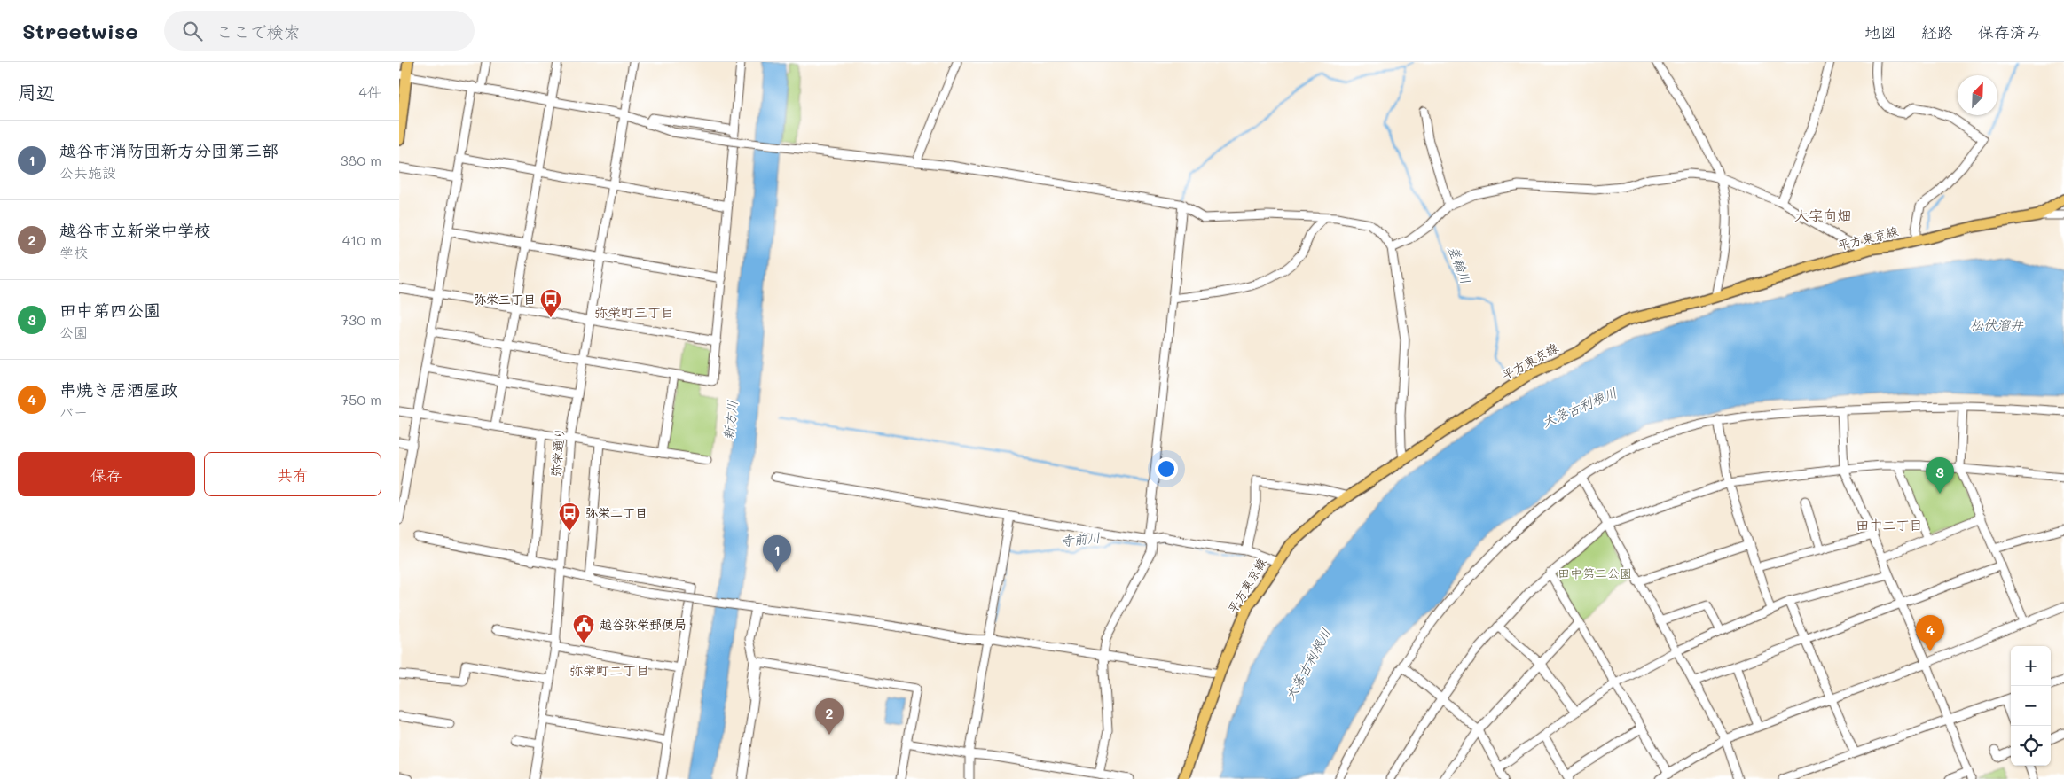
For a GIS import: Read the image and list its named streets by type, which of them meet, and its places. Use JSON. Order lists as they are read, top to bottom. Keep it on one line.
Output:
{"streets":{"main road":["平方東京線"],"street":["弥栄通り"]},"districts":["大字向畑","弥栄町三丁目","田中二丁目","弥栄町二丁目"],"water":["差輪川","松伏溜井","大落古利根川","新方川","寺前川"],"parks":["田中第二公園"],"places":{"bus stop":["弥栄三丁目","弥栄二丁目"],"public building":["越谷弥栄郵便局"]},"north":"top right","page":{"header":"Streetwise","search":"ここで検索","nav":["地図","経路","保存済み"],"heading":["周辺","4件"],"list":[{"mark":"1","name":"越谷市消防団新方分団第三部","note":"公共施設","value":"380 m"},{"mark":"2","name":"越谷市立新栄中学校","note":"学校","value":"410 m"},{"mark":"3","name":"田中第四公園","note":"公園","value":"730 m"},{"mark":"4","name":"串焼き居酒屋政","note":"バー","value":"750 m"}],"buttons":["保存","共有"],"pins":["3","1","4","2"],"map_buttons":["+","−"]}}
